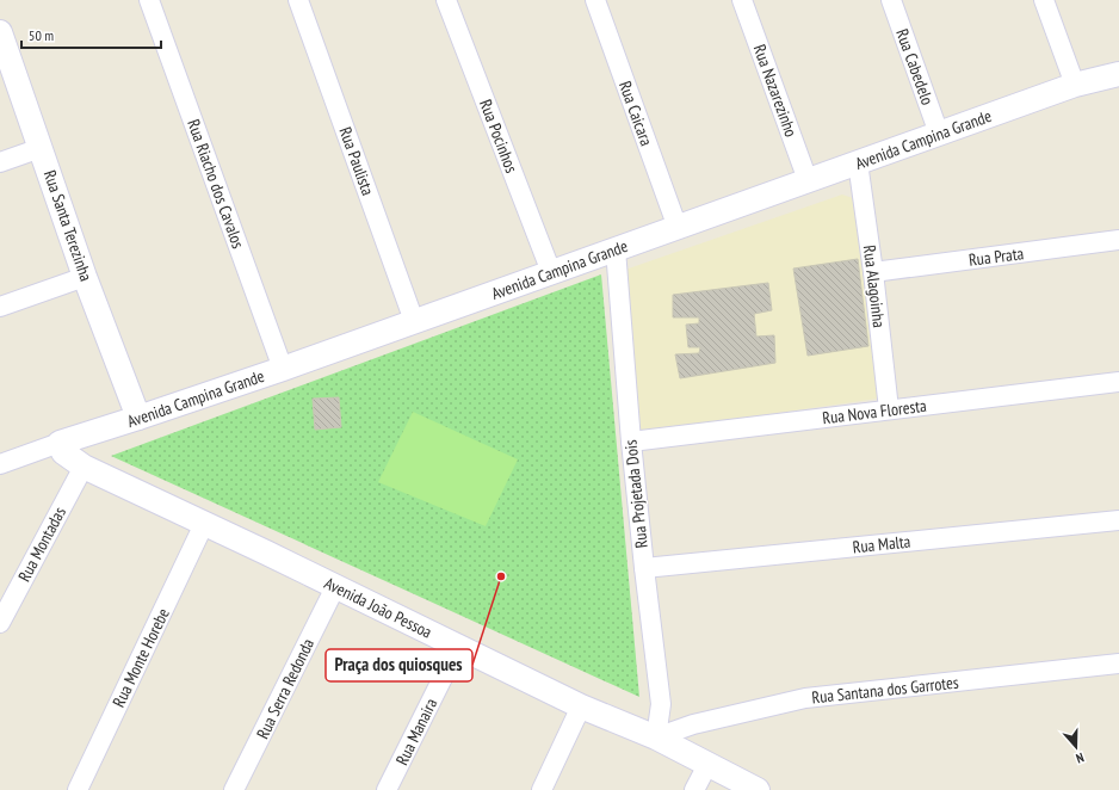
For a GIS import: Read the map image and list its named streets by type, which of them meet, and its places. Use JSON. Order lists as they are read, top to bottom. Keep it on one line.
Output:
{"streets":{"street":["Rua Cabedelo","Rua Nazarezinho","Rua Caicara","Rua Pocinhos","Avenida Campina Grande","Rua Paulista","Rua Riacho dos Cavalos","Rua Santa Terezinha","Rua Prata","Rua Alagoinha","Rua Nova Floresta","Rua Projetada Dois","Rua Montadas","Rua Malta","Avenida João Pessoa","Rua Monte Horebe","Rua Serra Redonda","Rua Santana dos Garrotes","Rua Manaira"]},"crossings":[["Rua Cabedelo","Avenida Campina Grande"],["Rua Nazarezinho","Avenida Campina Grande"],["Rua Caicara","Avenida Campina Grande"],["Rua Pocinhos","Avenida Campina Grande"],["Avenida Campina Grande","Rua Paulista"],["Avenida Campina Grande","Rua Riacho dos Cavalos"],["Avenida Campina Grande","Rua Santa Terezinha"],["Avenida Campina Grande","Rua Alagoinha"],["Avenida Campina Grande","Rua Projetada Dois"],["Avenida Campina Grande","Avenida João Pessoa"],["Rua Prata","Rua Alagoinha"],["Rua Alagoinha","Rua Nova Floresta"],["Rua Nova Floresta","Rua Projetada Dois"],["Rua Projetada Dois","Rua Malta"],["Rua Projetada Dois","Avenida João Pessoa"],["Rua Projetada Dois","Rua Santana dos Garrotes"],["Rua Montadas","Avenida João Pessoa"],["Avenida João Pessoa","Rua Monte Horebe"],["Avenida João Pessoa","Rua Serra Redonda"],["Avenida João Pessoa","Rua Santana dos Garrotes"],["Avenida João Pessoa","Rua Manaira"]],"places":["Praça dos quiosques"],"scale_bar":"50 m","north":"bottom"}
